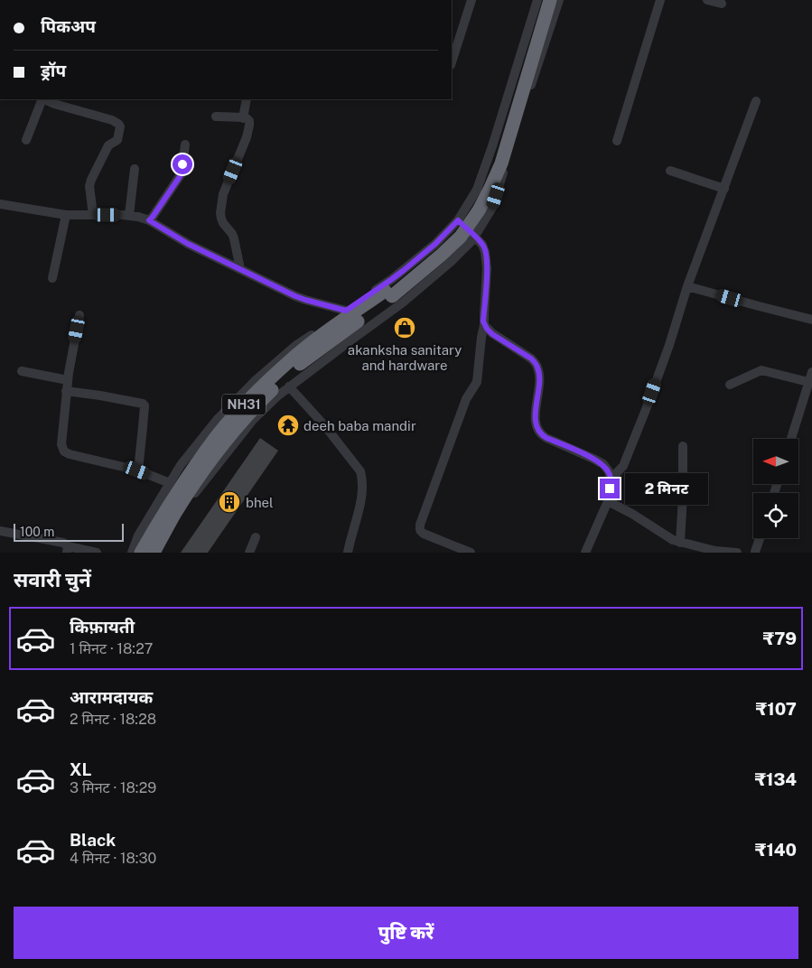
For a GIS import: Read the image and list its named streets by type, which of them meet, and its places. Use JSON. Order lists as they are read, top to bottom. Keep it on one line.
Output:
{"streets":{"highway":["NH31"]},"places":{"shop":["akanksha sanitary and hardware"],"temple":["deeh baba mandir"],"building":["bhel"]},"scale_bar":"100 m","north":"left","page":{"banner":["पिकअप","ड्रॉप"],"bubble":"2 मिनट","scale":"100 m","heading":"सवारी चुनें","list":[{"name":"किफ़ायती","note":"1 मिनट · 18:27","value":"₹79"},{"name":"आरामदायक","note":"2 मिनट · 18:28","value":"₹107"},{"name":"XL","note":"3 मिनट · 18:29","value":"₹134"},{"name":"Black","note":"4 मिनट · 18:30","value":"₹140"}],"buttons":"पुष्टि करें"}}
